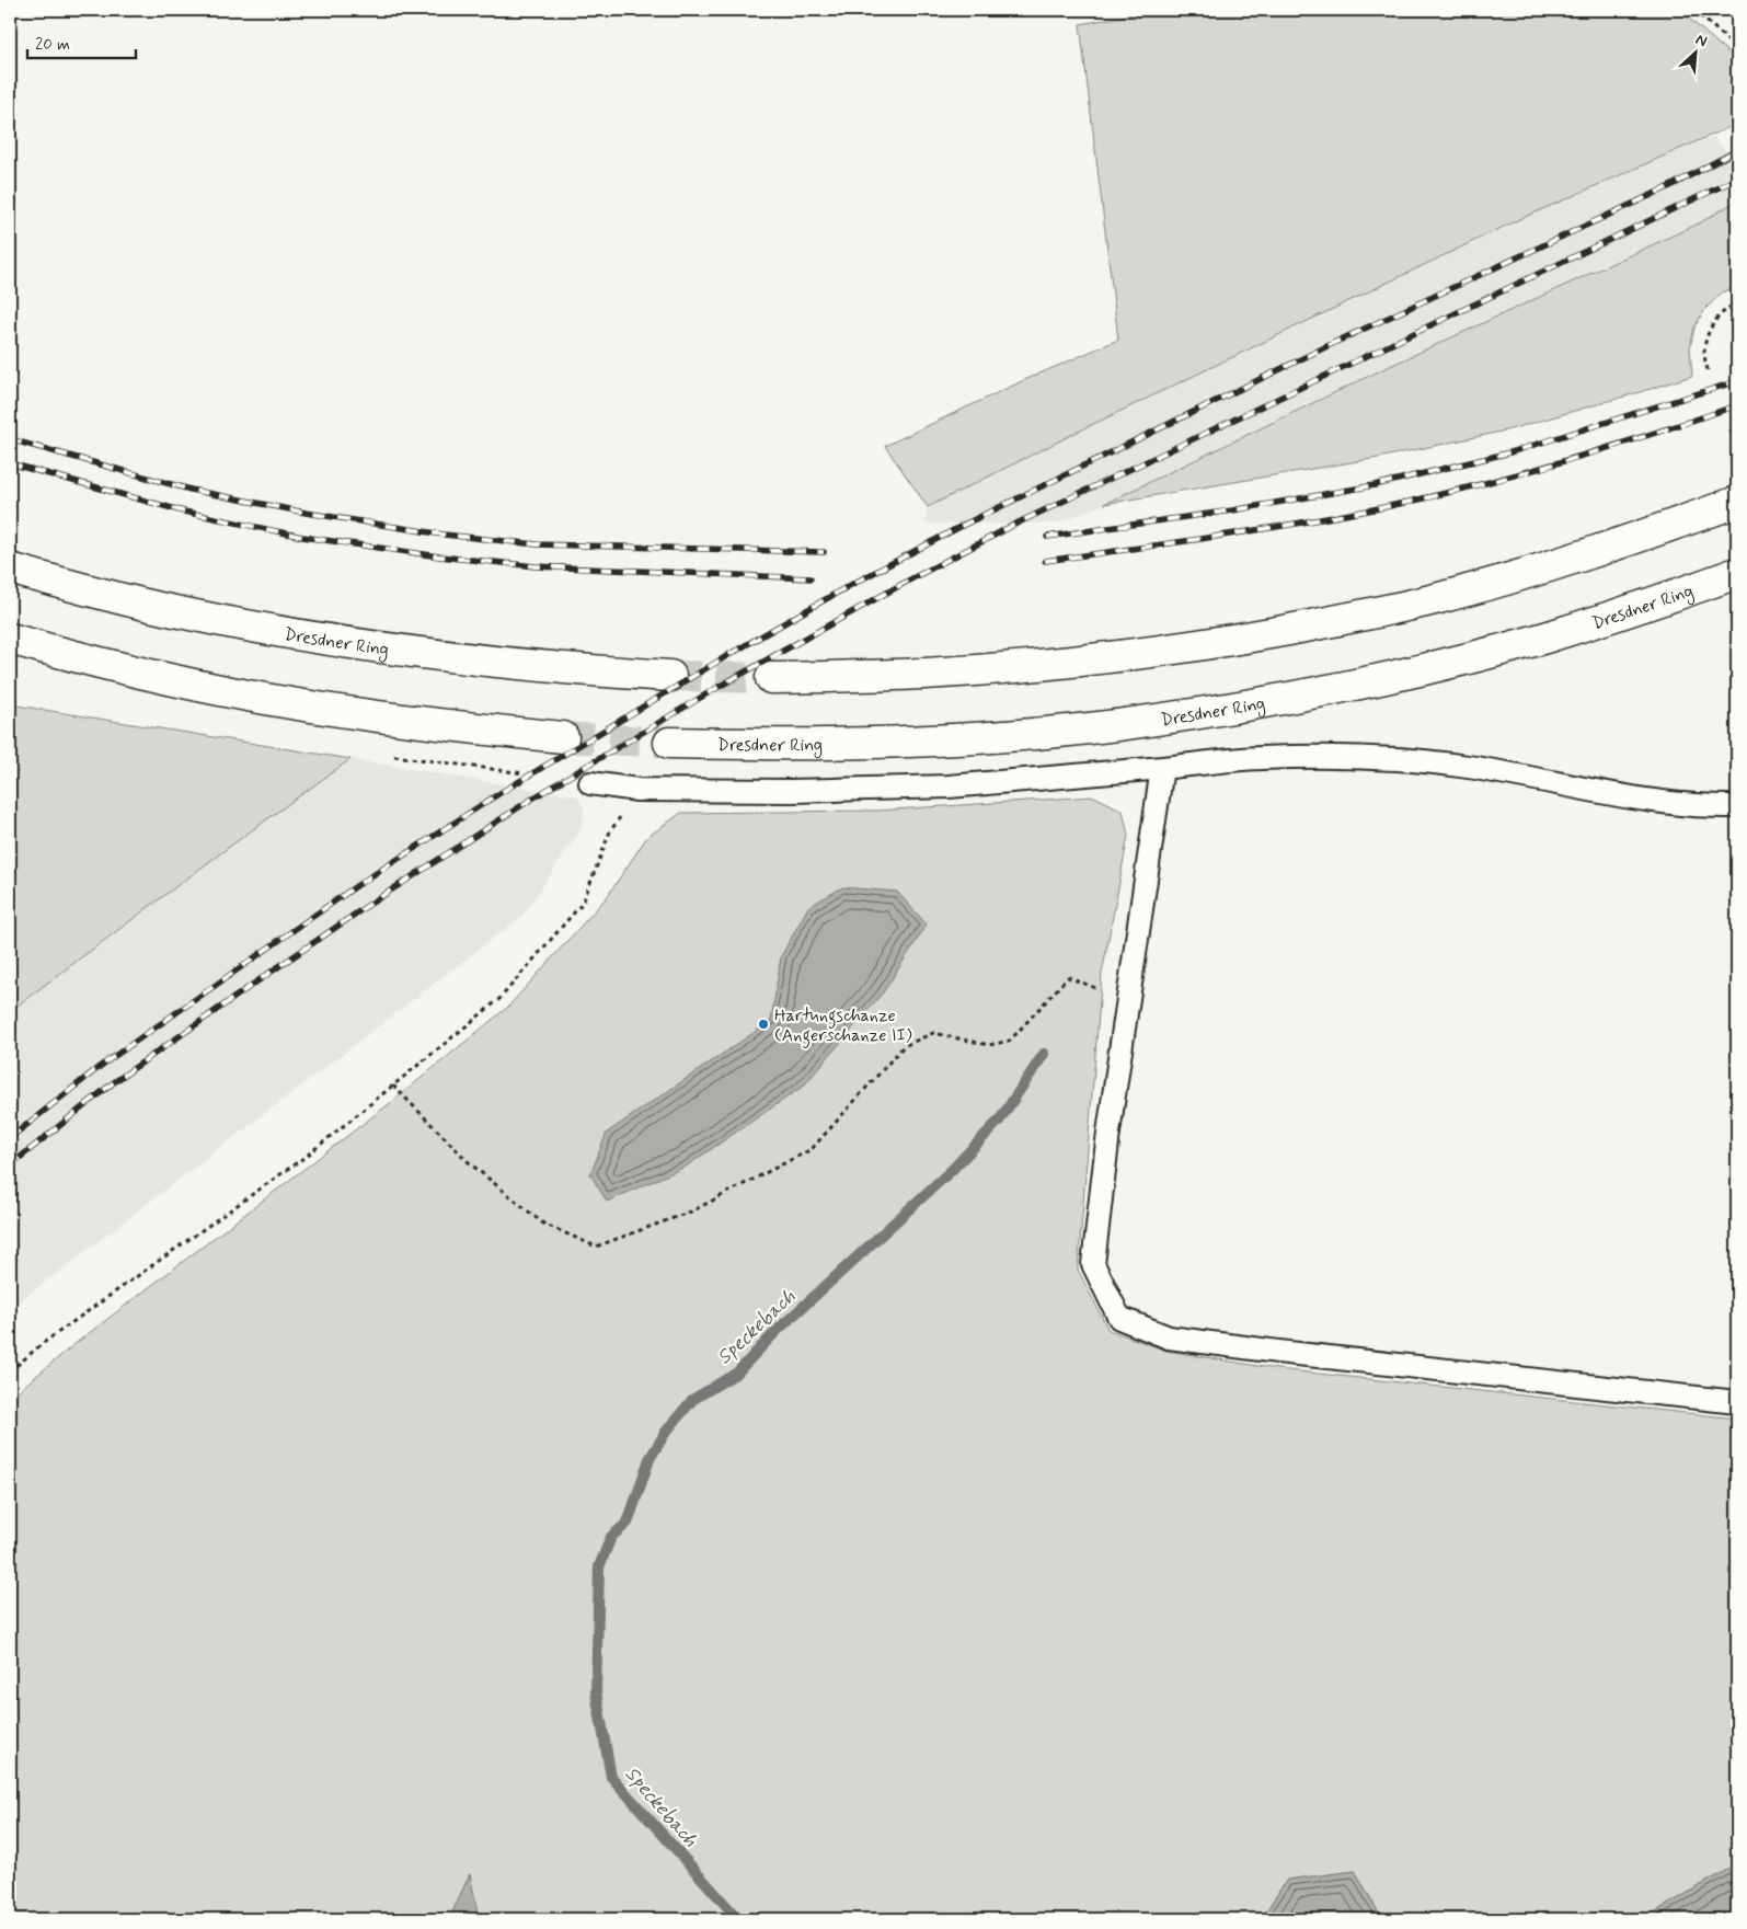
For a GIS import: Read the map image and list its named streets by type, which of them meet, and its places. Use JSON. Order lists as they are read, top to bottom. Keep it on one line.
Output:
{"streets":{"main road":["Dresdner Ring"]},"water":["Speckebach"],"places":["Hartungschanze (Angerschanze II)"],"scale_bar":"20 m","north":"top right"}
